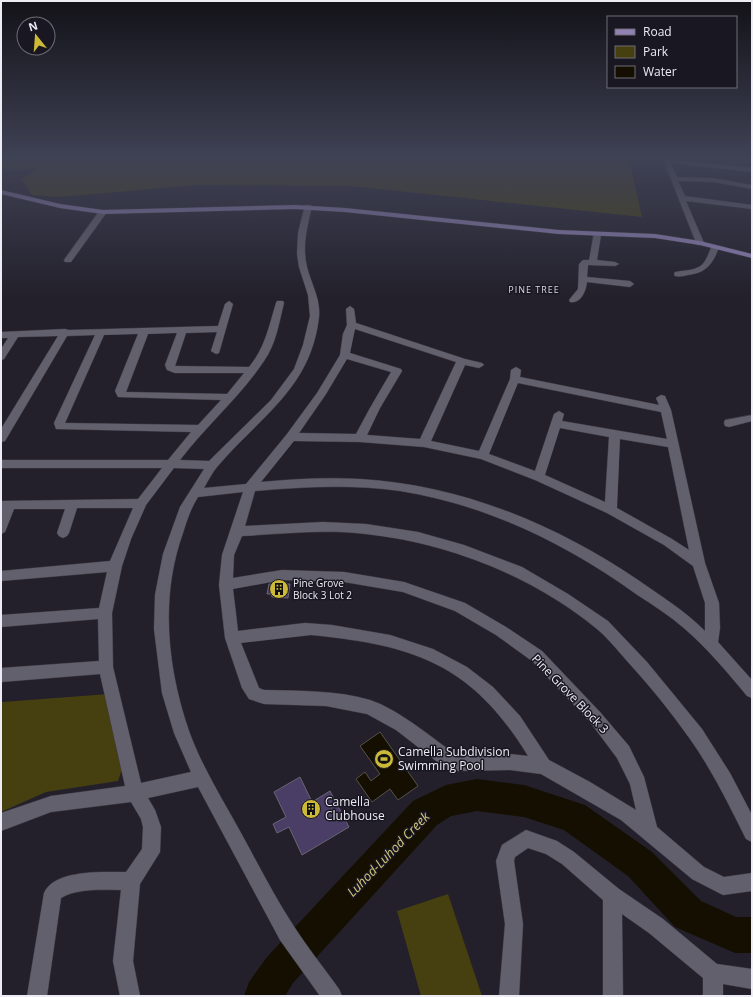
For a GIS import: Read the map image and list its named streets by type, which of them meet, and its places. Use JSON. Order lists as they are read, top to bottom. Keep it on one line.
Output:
{"streets":{"street":["Pine Grove Block 3"]},"districts":["PINE TREE"],"water":["Luhod-Luhod Creek"],"places":{"building":["Pine Grove Block 3 Lot 2","Camella Clubhouse"],"sports":["Camella Subdivision Swimming Pool"]},"legend":["Road","Park","Water"],"north":"top"}
